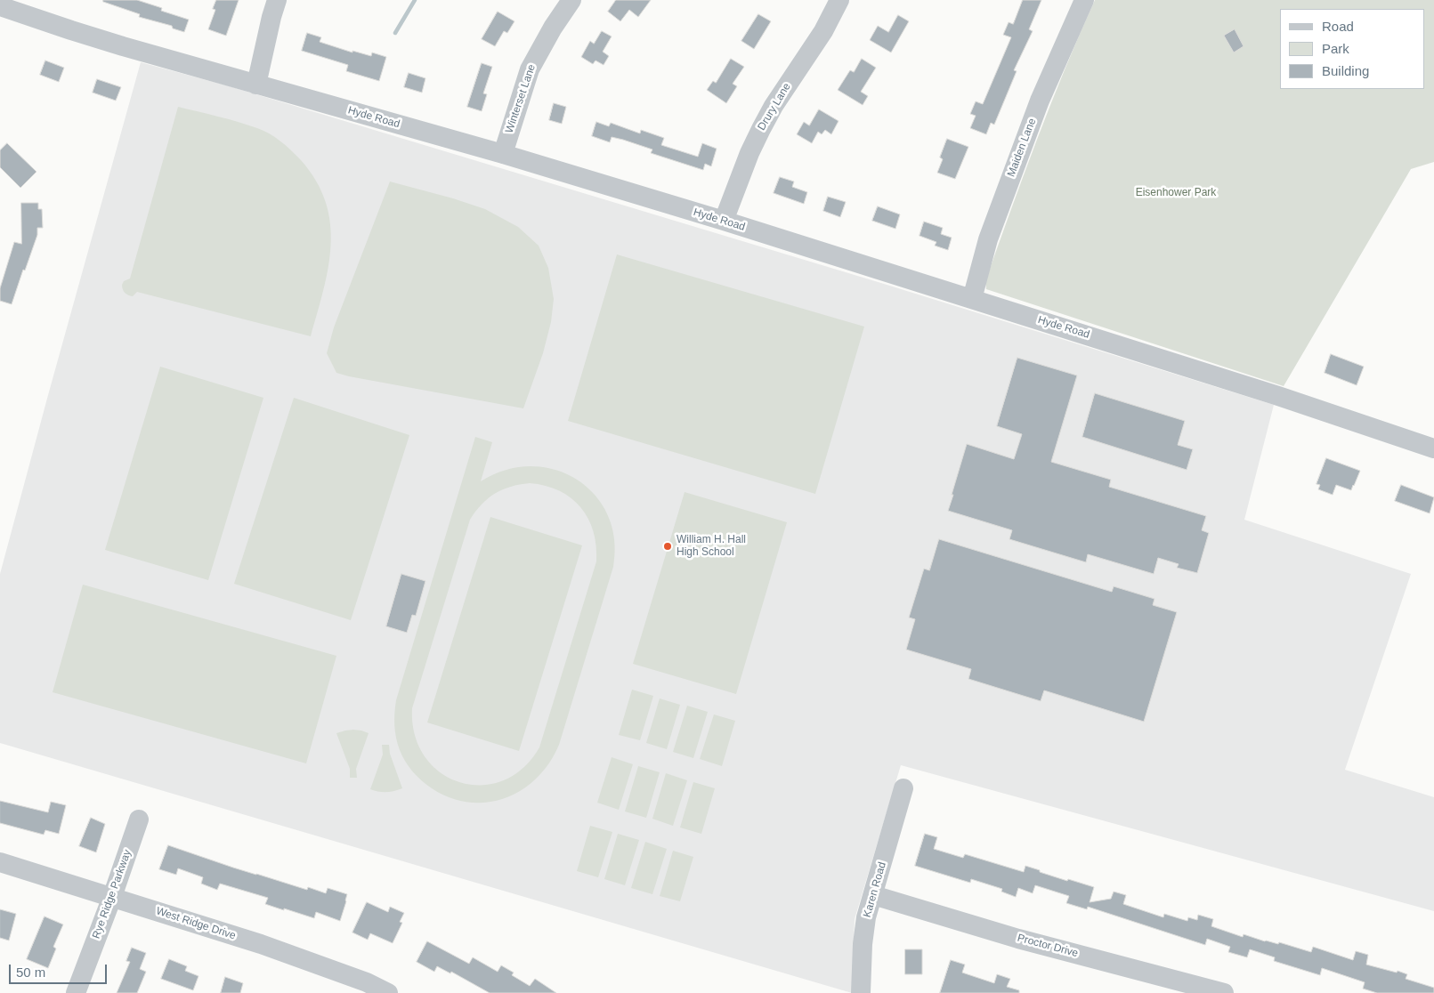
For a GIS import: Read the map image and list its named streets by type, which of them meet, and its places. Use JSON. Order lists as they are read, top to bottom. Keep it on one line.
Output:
{"streets":{"street":["Winterset Lane","Drury Lane","Hyde Road","Maiden Lane","Karen Road","Rye Ridge Parkway","West Ridge Drive","Proctor Drive"]},"crossings":[["Winterset Lane","Hyde Road"],["Drury Lane","Hyde Road"],["Hyde Road","Maiden Lane"],["Karen Road","Proctor Drive"],["Rye Ridge Parkway","West Ridge Drive"]],"parks":["Eisenhower Park"],"places":["William H. Hall High School"],"legend":["Road","Park","Building"],"scale_bar":"50 m"}
